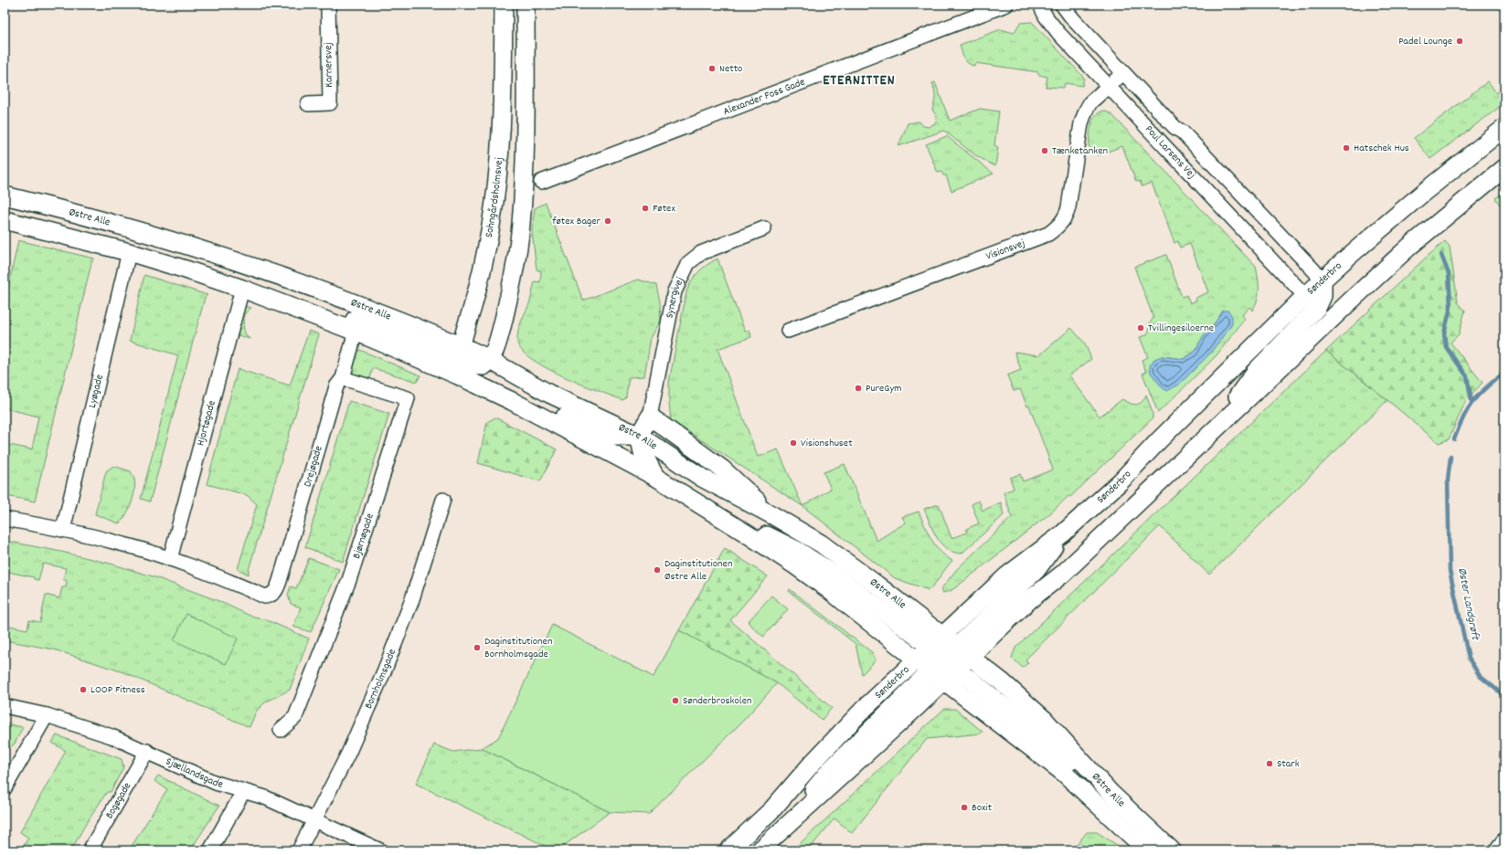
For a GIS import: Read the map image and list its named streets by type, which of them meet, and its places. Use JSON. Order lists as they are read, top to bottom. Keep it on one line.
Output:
{"streets":{"street":["Karnersvej","Alexander Foss Gade","Poul Larsens Vej","Sohngårdsholmsvej","Østre Alle","Visionsvej","Sønderbro","Synergivej","Lyøgade","Hjortøgade","Drejøgade","Bjørnøgade","Bornholmsgade","Sjællandsgade","Bogøgade"]},"crossings":[["Poul Larsens Vej","Visionsvej"],["Poul Larsens Vej","Sønderbro"],["Sohngårdsholmsvej","Østre Alle"],["Østre Alle","Sønderbro"],["Østre Alle","Lyøgade"],["Østre Alle","Hjortøgade"],["Østre Alle","Drejøgade"],["Hjortøgade","Drejøgade"],["Drejøgade","Bjørnøgade"],["Bornholmsgade","Sjællandsgade"],["Sjællandsgade","Bogøgade"]],"districts":["ETERNITTEN"],"water":["Øster Landgrøft"],"places":["Padel Lounge","Netto","Hatschek Hus","Tænketanken","Føtex","føtex Bager","Tvillingesiloerne","PureGym","Visionshuset","Daginstitutionen Østre Alle","Daginstitutionen Bornholmsgade","LOOP Fitness","Sønderbroskolen","Stark","Boxit"]}
